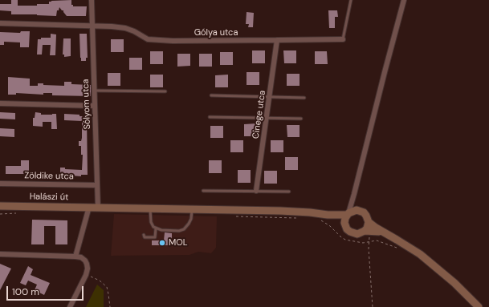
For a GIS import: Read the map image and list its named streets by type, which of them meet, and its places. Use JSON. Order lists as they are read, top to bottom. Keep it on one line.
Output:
{"streets":{"main road":["Halászi út"],"street":["Gólya utca","Sólyom utca","Cinege utca","Zöldike utca"]},"crossings":[["Gólya utca","Sólyom utca"],["Gólya utca","Cinege utca"],["Sólyom utca","Zöldike utca"],["Sólyom utca","Halászi út"]],"places":["MOL"],"scale_bar":"100 m"}
